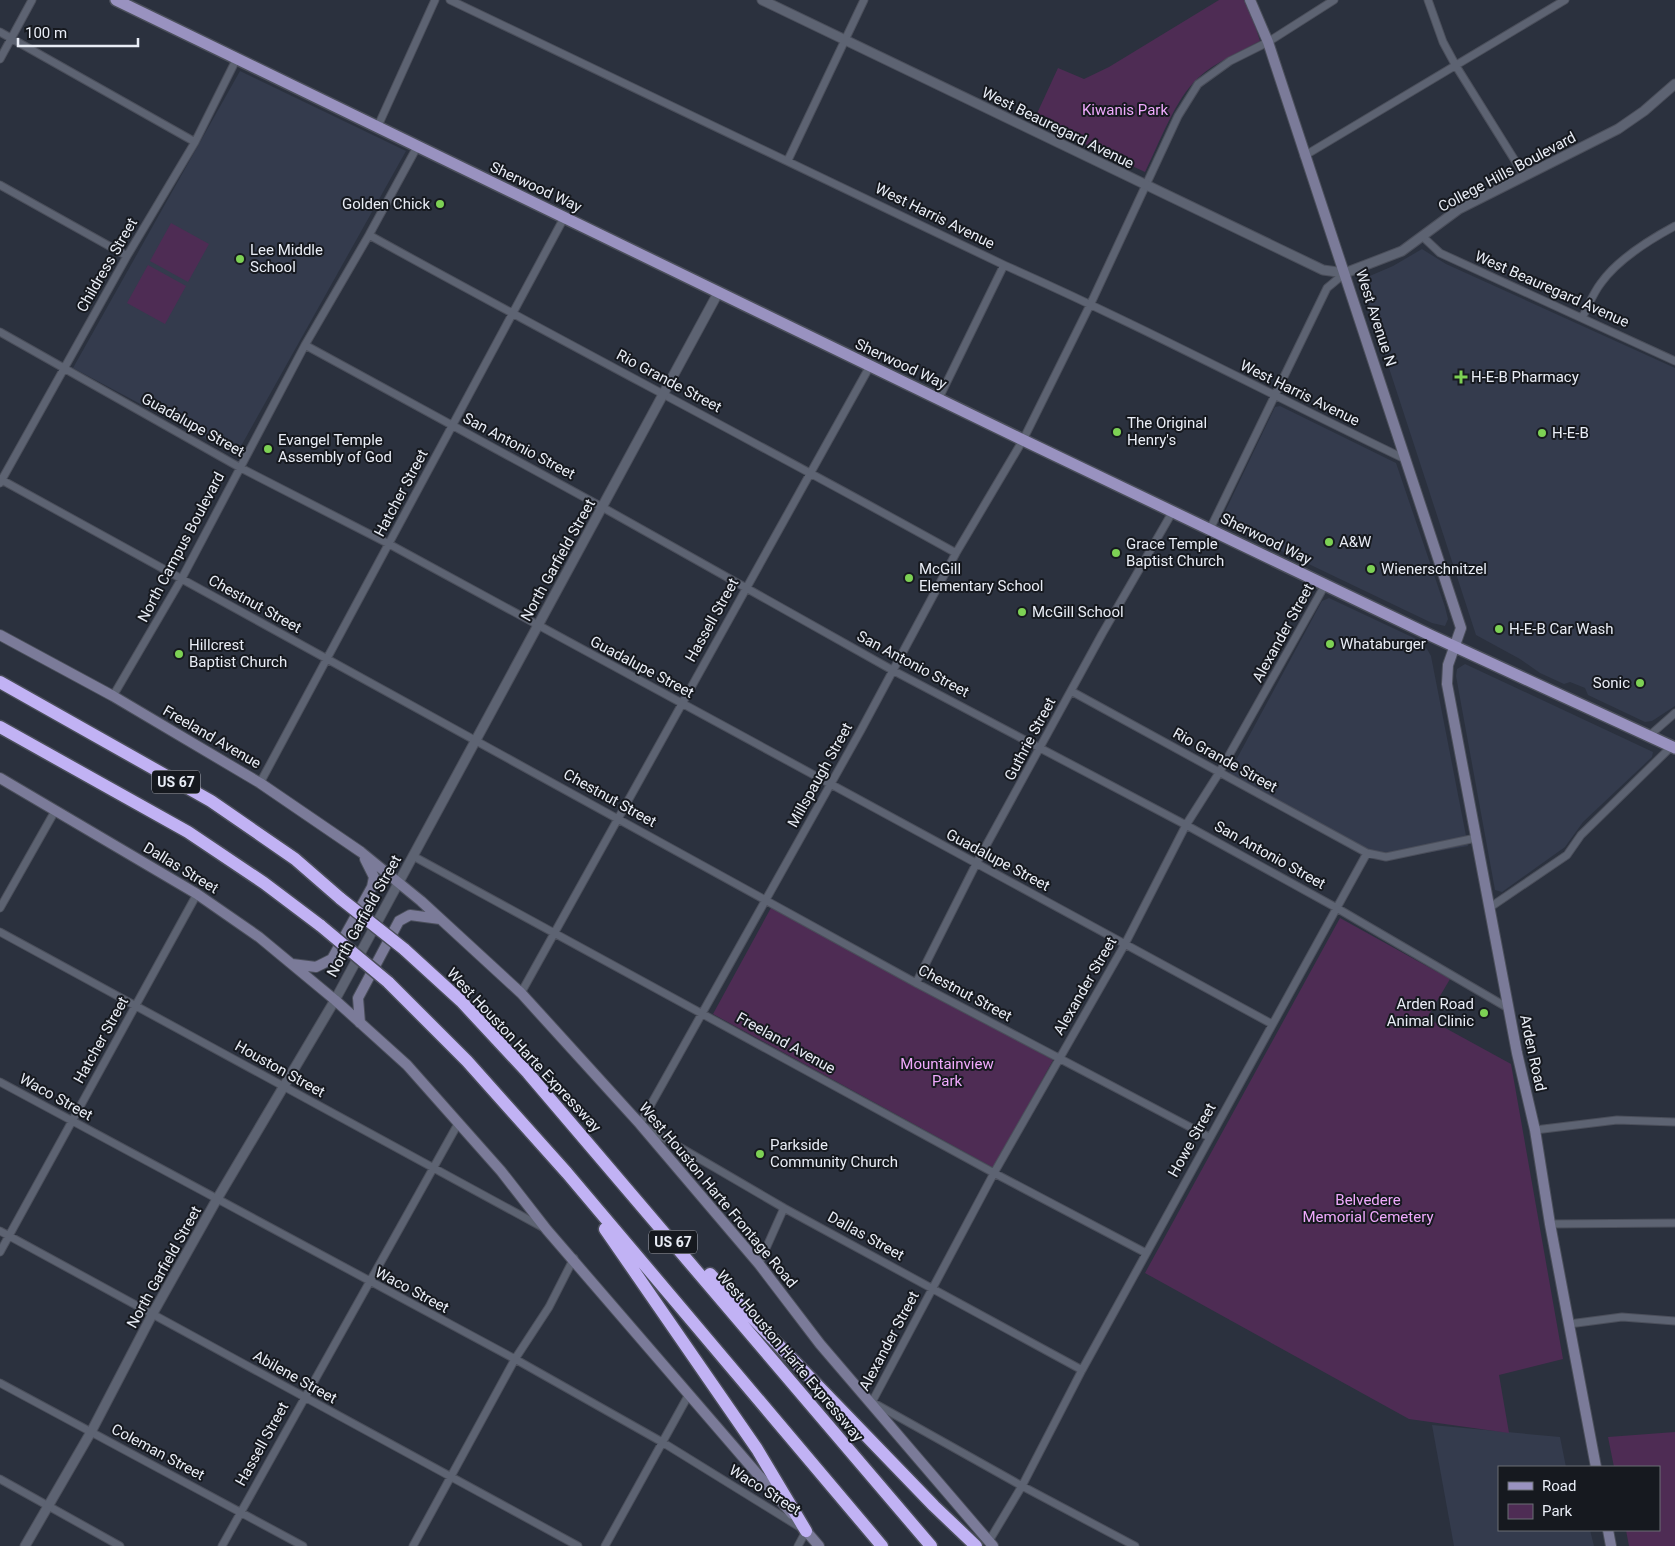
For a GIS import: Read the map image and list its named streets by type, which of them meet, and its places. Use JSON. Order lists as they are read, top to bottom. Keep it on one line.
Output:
{"streets":{"highway":["US 67","West Houston Harte Expressway"],"main road":["Sherwood Way","West Avenue N","Freeland Avenue","Dallas Street","Arden Road","West Houston Harte Frontage Road"],"street":["West Beauregard Avenue","College Hills Boulevard","West Harris Avenue","Childress Street","Rio Grande Street","Guadalupe Street","San Antonio Street","Hatcher Street","North Campus Boulevard","North Garfield Street","Chestnut Street","Hassell Street","Alexander Street","Guthrie Street","Millspaugh Street","Houston Street","Waco Street","Howe Street","Abilene Street","Coleman Street"]},"crossings":[["West Beauregard Avenue","College Hills Boulevard"],["West Beauregard Avenue","West Avenue N"],["West Beauregard Avenue","Millspaugh Street"],["College Hills Boulevard","West Avenue N"],["Sherwood Way","Childress Street"],["Sherwood Way","West Avenue N"],["Sherwood Way","Hatcher Street"],["Sherwood Way","North Campus Boulevard"],["Sherwood Way","North Garfield Street"],["Sherwood Way","Hassell Street"],["Sherwood Way","Alexander Street"],["Sherwood Way","Guthrie Street"],["Sherwood Way","Millspaugh Street"],["Sherwood Way","Arden Road"],["West Harris Avenue","West Avenue N"],["West Harris Avenue","Millspaugh Street"],["Childress Street","Guadalupe Street"],["Childress Street","Chestnut Street"],["West Avenue N","Millspaugh Street"],["West Avenue N","Arden Road"],["Rio Grande Street","Hatcher Street"],["Rio Grande Street","North Campus Boulevard"],["Rio Grande Street","North Garfield Street"],["Rio Grande Street","Hassell Street"],["Rio Grande Street","Alexander Street"],["Rio Grande Street","Guthrie Street"],["Rio Grande Street","Millspaugh Street"],["Rio Grande Street","Howe Street"],["Guadalupe Street","Hatcher Street"],["Guadalupe Street","North Campus Boulevard"],["Guadalupe Street","North Garfield Street"],["Guadalupe Street","Hassell Street"],["Guadalupe Street","Alexander Street"],["Guadalupe Street","Guthrie Street"],["Guadalupe Street","Millspaugh Street"],["Guadalupe Street","Howe Street"],["San Antonio Street","Hatcher Street"],["San Antonio Street","North Campus Boulevard"],["San Antonio Street","North Garfield Street"],["San Antonio Street","Hassell Street"],["San Antonio Street","Alexander Street"],["San Antonio Street","Guthrie Street"],["San Antonio Street","Millspaugh Street"],["San Antonio Street","Arden Road"],["San Antonio Street","Howe Street"],["Hatcher Street","Chestnut Street"],["Hatcher Street","Freeland Avenue"],["Hatcher Street","Dallas Street"],["Hatcher Street","Houston Street"],["Hatcher Street","Waco Street"],["Hatcher Street","Abilene Street"],["North Campus Boulevard","Chestnut Street"],["North Campus Boulevard","Freeland Avenue"],["North Garfield Street","Chestnut Street"],["North Garfield Street","Freeland Avenue"],["North Garfield Street","Dallas Street"],["North Garfield Street","Houston Street"],["North Garfield Street","Waco Street"],["North Garfield Street","West Houston Harte Frontage Road"],["North Garfield Street","Abilene Street"],["North Garfield Street","Coleman Street"],["Chestnut Street","Hassell Street"],["Chestnut Street","Alexander Street"],["Chestnut Street","Guthrie Street"],["Chestnut Street","Millspaugh Street"],["Chestnut Street","Howe Street"],["Hassell Street","Freeland Avenue"],["Hassell Street","Houston Street"],["Hassell Street","Waco Street"],["Hassell Street","West Houston Harte Frontage Road"],["Hassell Street","Abilene Street"],["Hassell Street","Coleman Street"],["Alexander Street","Freeland Avenue"],["Alexander Street","Dallas Street"],["Alexander Street","West Houston Harte Frontage Road"],["Freeland Avenue","Millspaugh Street"],["Freeland Avenue","Howe Street"],["Freeland Avenue","West Houston Harte Frontage Road"],["Millspaugh Street","Dallas Street"],["Millspaugh Street","West Houston Harte Frontage Road"],["Dallas Street","Howe Street"],["Dallas Street","West Houston Harte Frontage Road"],["Howe Street","West Houston Harte Frontage Road"]],"parks":["Kiwanis Park","Mountainview Park","Belvedere Memorial Cemetery"],"places":{"other":["Golden Chick","Lee Middle School","The Original Henry's","H-E-B","Evangel Temple Assembly of God","A&W","Grace Temple Baptist Church","Wienerschnitzel","McGill Elementary School","McGill School","H-E-B Car Wash","Whataburger","Hillcrest Baptist Church","Sonic","Arden Road Animal Clinic","Parkside Community Church"],"health":["H-E-B Pharmacy"]},"legend":["Road","Park"],"scale_bar":"100 m"}
